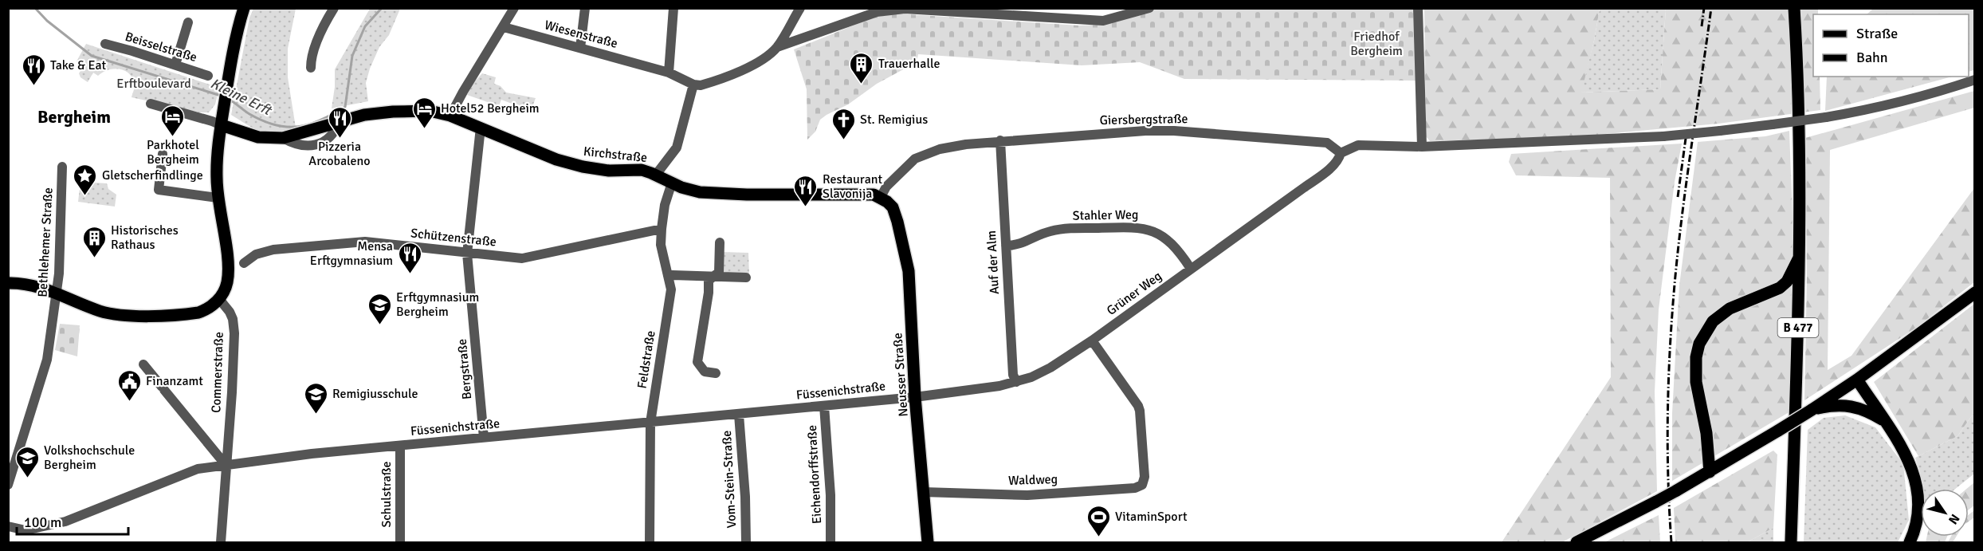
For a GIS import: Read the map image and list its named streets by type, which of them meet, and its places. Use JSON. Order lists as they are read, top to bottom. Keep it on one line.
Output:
{"streets":{"main road":["Kirchstraße","B 477","Neusser Straße"],"street":["Wiesenstraße","Beisselstraße","Giersbergstraße","Stahler Weg","Schützenstraße","Bethlehemer Straße","Auf der Alm","Grüner Weg","Feldstraße","Bergstraße","Commerstraße","Füssenichstraße","Eichendorffstraße","Vom-Stein-Straße","Waldweg","Schulstraße"]},"crossings":[["Giersbergstraße","Kirchstraße"],["Giersbergstraße","Auf der Alm"],["Giersbergstraße","Grüner Weg"],["Giersbergstraße","Neusser Straße"],["Kirchstraße","Feldstraße"],["Kirchstraße","Bergstraße"],["Kirchstraße","Neusser Straße"],["Stahler Weg","Auf der Alm"],["Stahler Weg","Grüner Weg"],["Schützenstraße","Feldstraße"],["Schützenstraße","Bergstraße"],["Auf der Alm","Grüner Weg"],["Grüner Weg","Neusser Straße"],["Grüner Weg","Füssenichstraße"],["Grüner Weg","Waldweg"],["Feldstraße","Füssenichstraße"],["Bergstraße","Füssenichstraße"],["Commerstraße","Füssenichstraße"],["Neusser Straße","Füssenichstraße"],["Neusser Straße","Waldweg"],["Füssenichstraße","Eichendorffstraße"],["Füssenichstraße","Vom-Stein-Straße"],["Füssenichstraße","Schulstraße"]],"districts":["Bergheim"],"water":["Kleine Erft"],"parks":["Friedhof Bergheim","Erftboulevard"],"places":{"building":["Trauerhalle","Historisches Rathaus"],"restaurant":["Take & Eat","Pizzeria Arcobaleno","Restaurant Slavonija","Mensa Erftgymnasium"],"hotel":["Hotel52 Bergheim","Parkhotel Bergheim"],"church":["St. Remigius"],"place":["Gletscherfindlinge"],"school or university":["Erftgymnasium Bergheim","Remigiusschule","Volkshochschule Bergheim"],"public building":["Finanzamt"],"sports":["VitaminSport"]},"legend":["Straße","Bahn"],"scale_bar":"100 m","north":"bottom right"}
